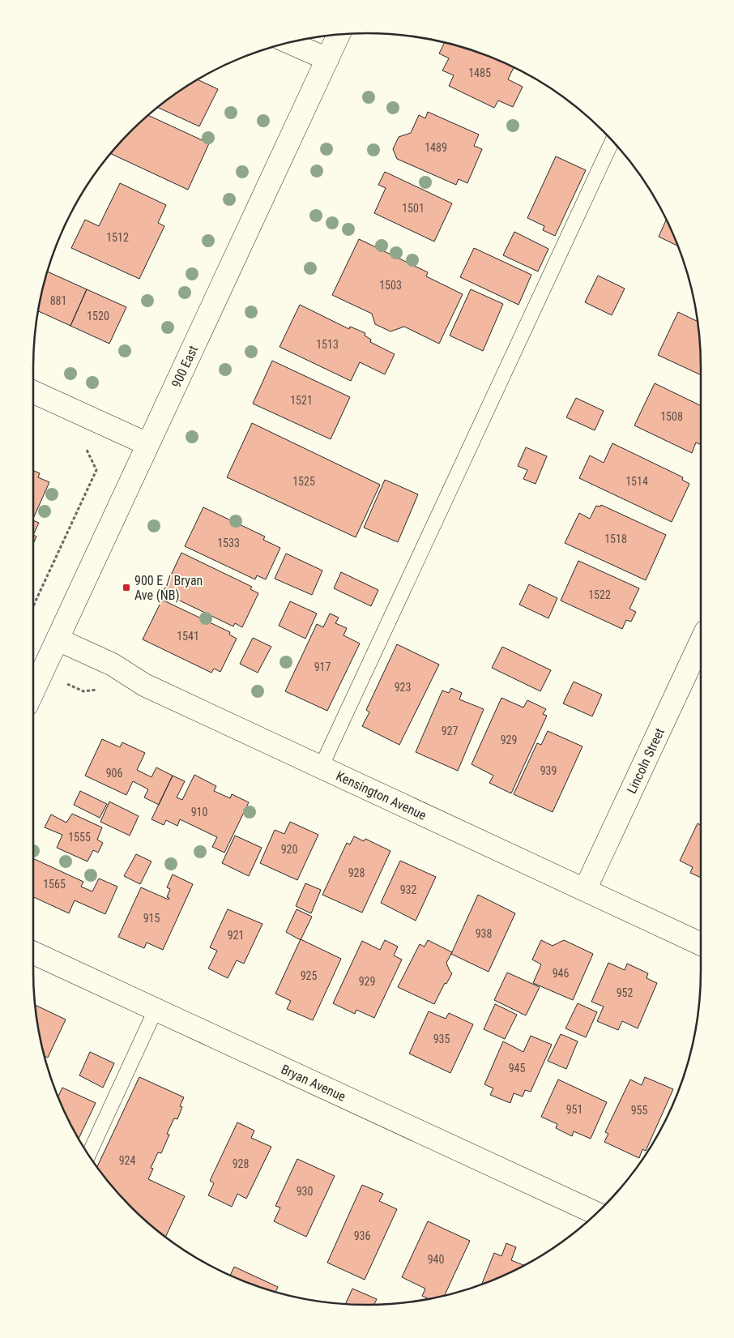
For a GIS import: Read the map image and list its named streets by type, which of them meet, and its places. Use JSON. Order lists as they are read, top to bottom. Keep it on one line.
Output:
{"streets":{"street":["900 East","Lincoln Street","Kensington Avenue","Bryan Avenue"]},"crossings":[["900 East","Kensington Avenue"],["Lincoln Street","Kensington Avenue"]],"places":{"transit":["900 E / Bryan Ave (NB)"]},"house_numbers":["1485","1489","1501","1512","1503","881","1520","1513","1521","1508","1525","1514","1518","1533","1522","1541","917","923","927","929","939","906","910","1555","920","928","1565","932","915","938","921","946","925","929","952","935","945","951","955","924","928","930","936","940"]}
